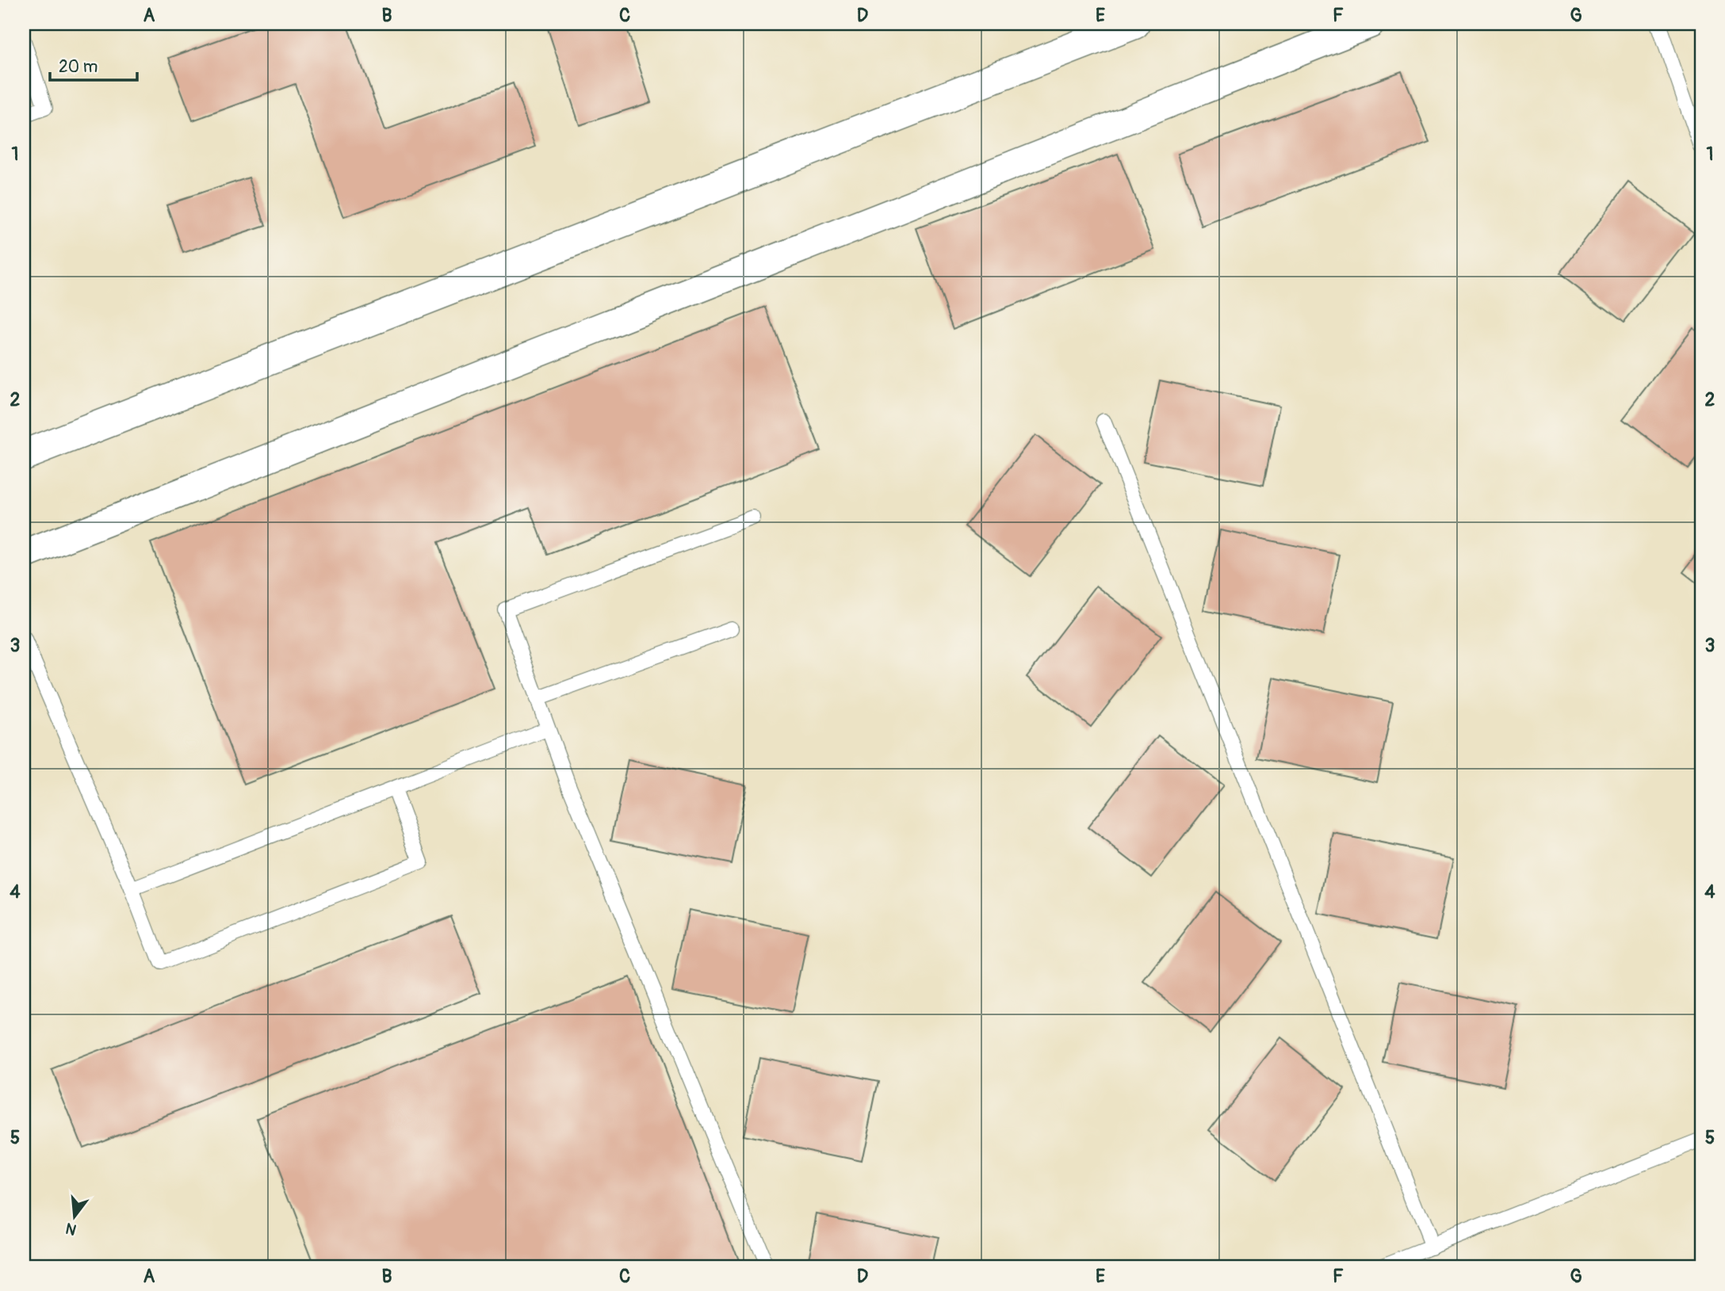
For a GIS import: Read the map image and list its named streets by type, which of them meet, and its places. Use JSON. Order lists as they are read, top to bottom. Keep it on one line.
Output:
{"scale_bar":"20 m","north":"bottom","grid":{"columns":["A","B","C","D","E","F","G"],"rows":["1","2","3","4","5"]}}
